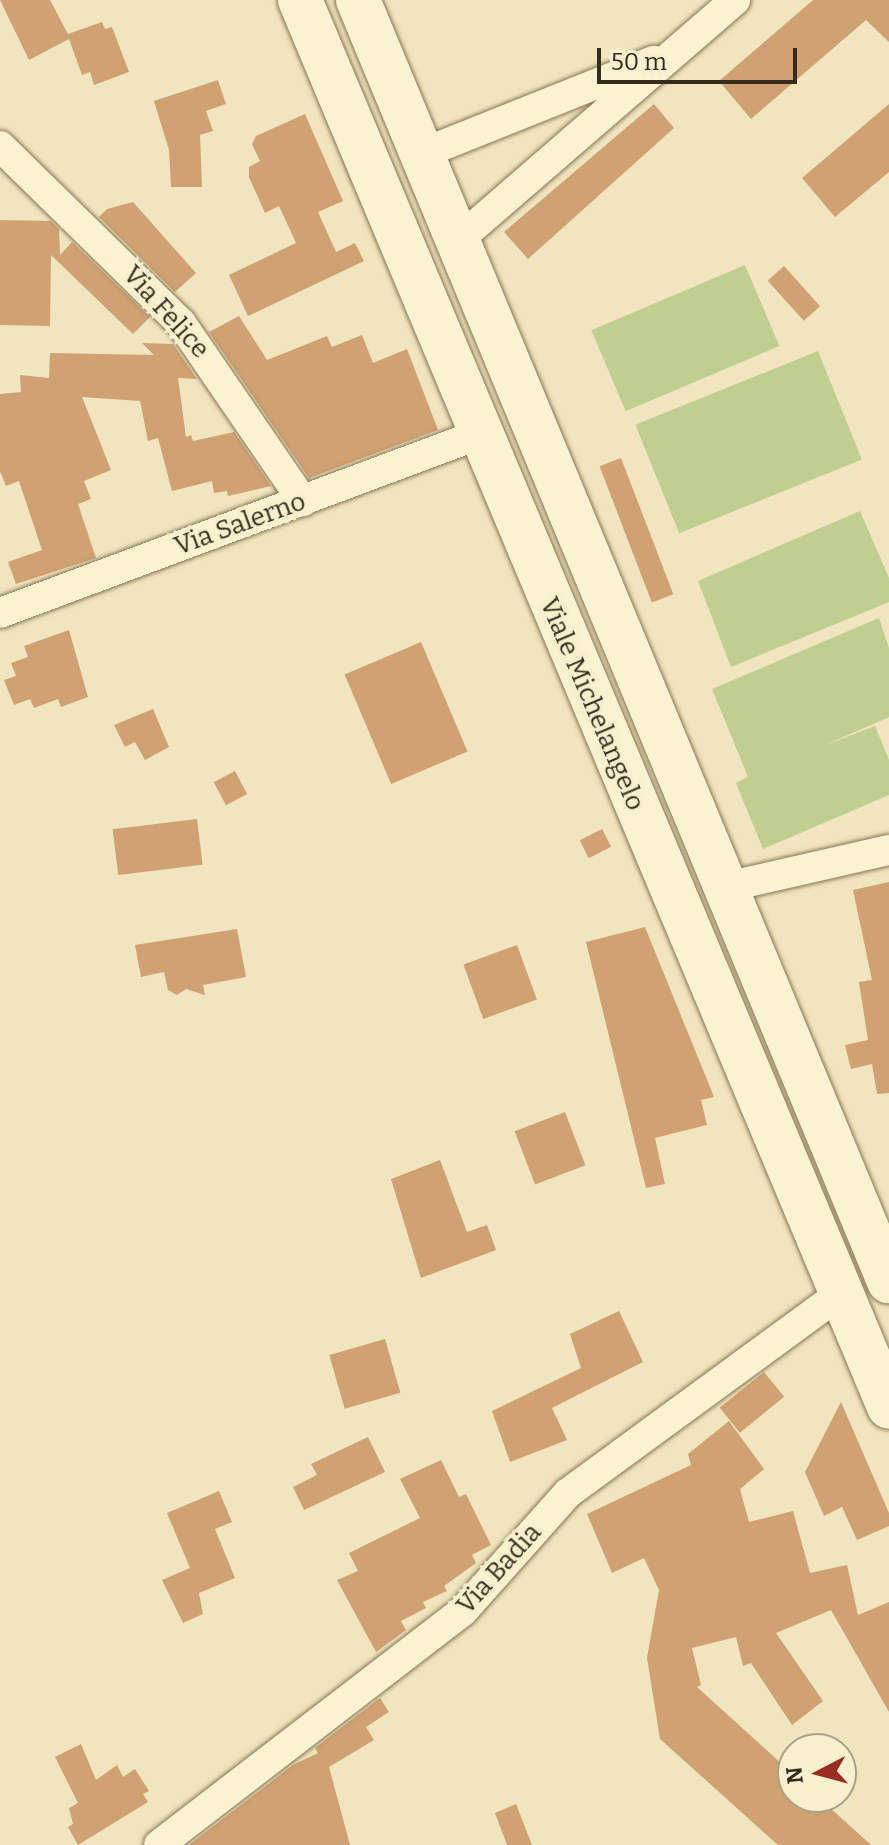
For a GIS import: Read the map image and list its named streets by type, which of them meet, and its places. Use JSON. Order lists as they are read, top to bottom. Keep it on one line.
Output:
{"streets":{"street":["Via Felice","Via Salerno","Viale Michelangelo","Via Badia"]},"crossings":[["Via Felice","Via Salerno"],["Via Salerno","Viale Michelangelo"],["Viale Michelangelo","Via Badia"]],"scale_bar":"50 m","north":"left"}
